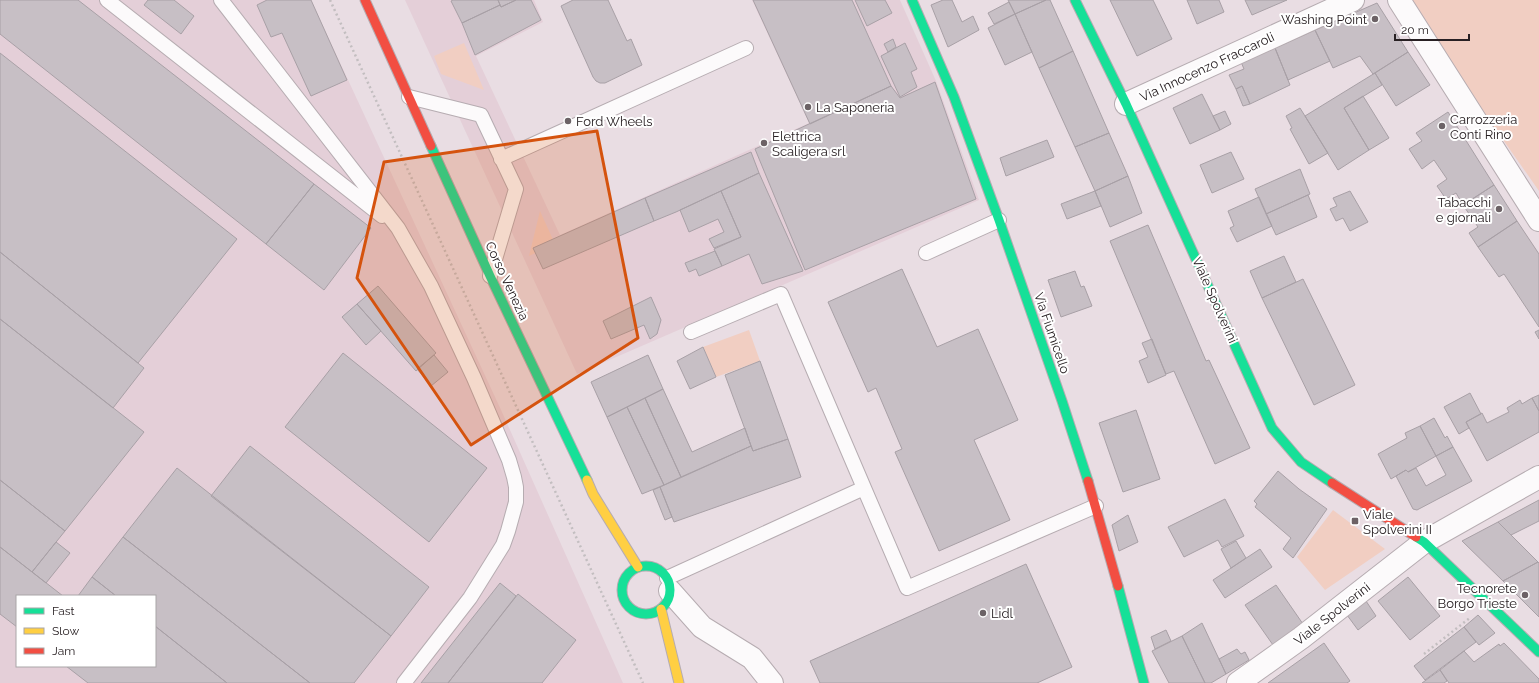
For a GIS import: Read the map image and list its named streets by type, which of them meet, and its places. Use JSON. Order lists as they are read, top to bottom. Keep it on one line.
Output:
{"streets":{"street":["Via Innocenzo Fraccaroli","Corso Venezia","Viale Spolverini","Via Fiumicello"]},"crossings":[["Via Innocenzo Fraccaroli","Viale Spolverini"]],"places":{"other":["Washing Point","La Saponeria","Ford Wheels","Carrozzeria Conti Rino","Elettrica Scaligera srl","Tabacchi e giornali","Tecnorete Borgo Trieste","Lidl"],"transit":["Viale Spolverini II"]},"legend":["Fast","Slow","Jam"],"scale_bar":"20 m"}
